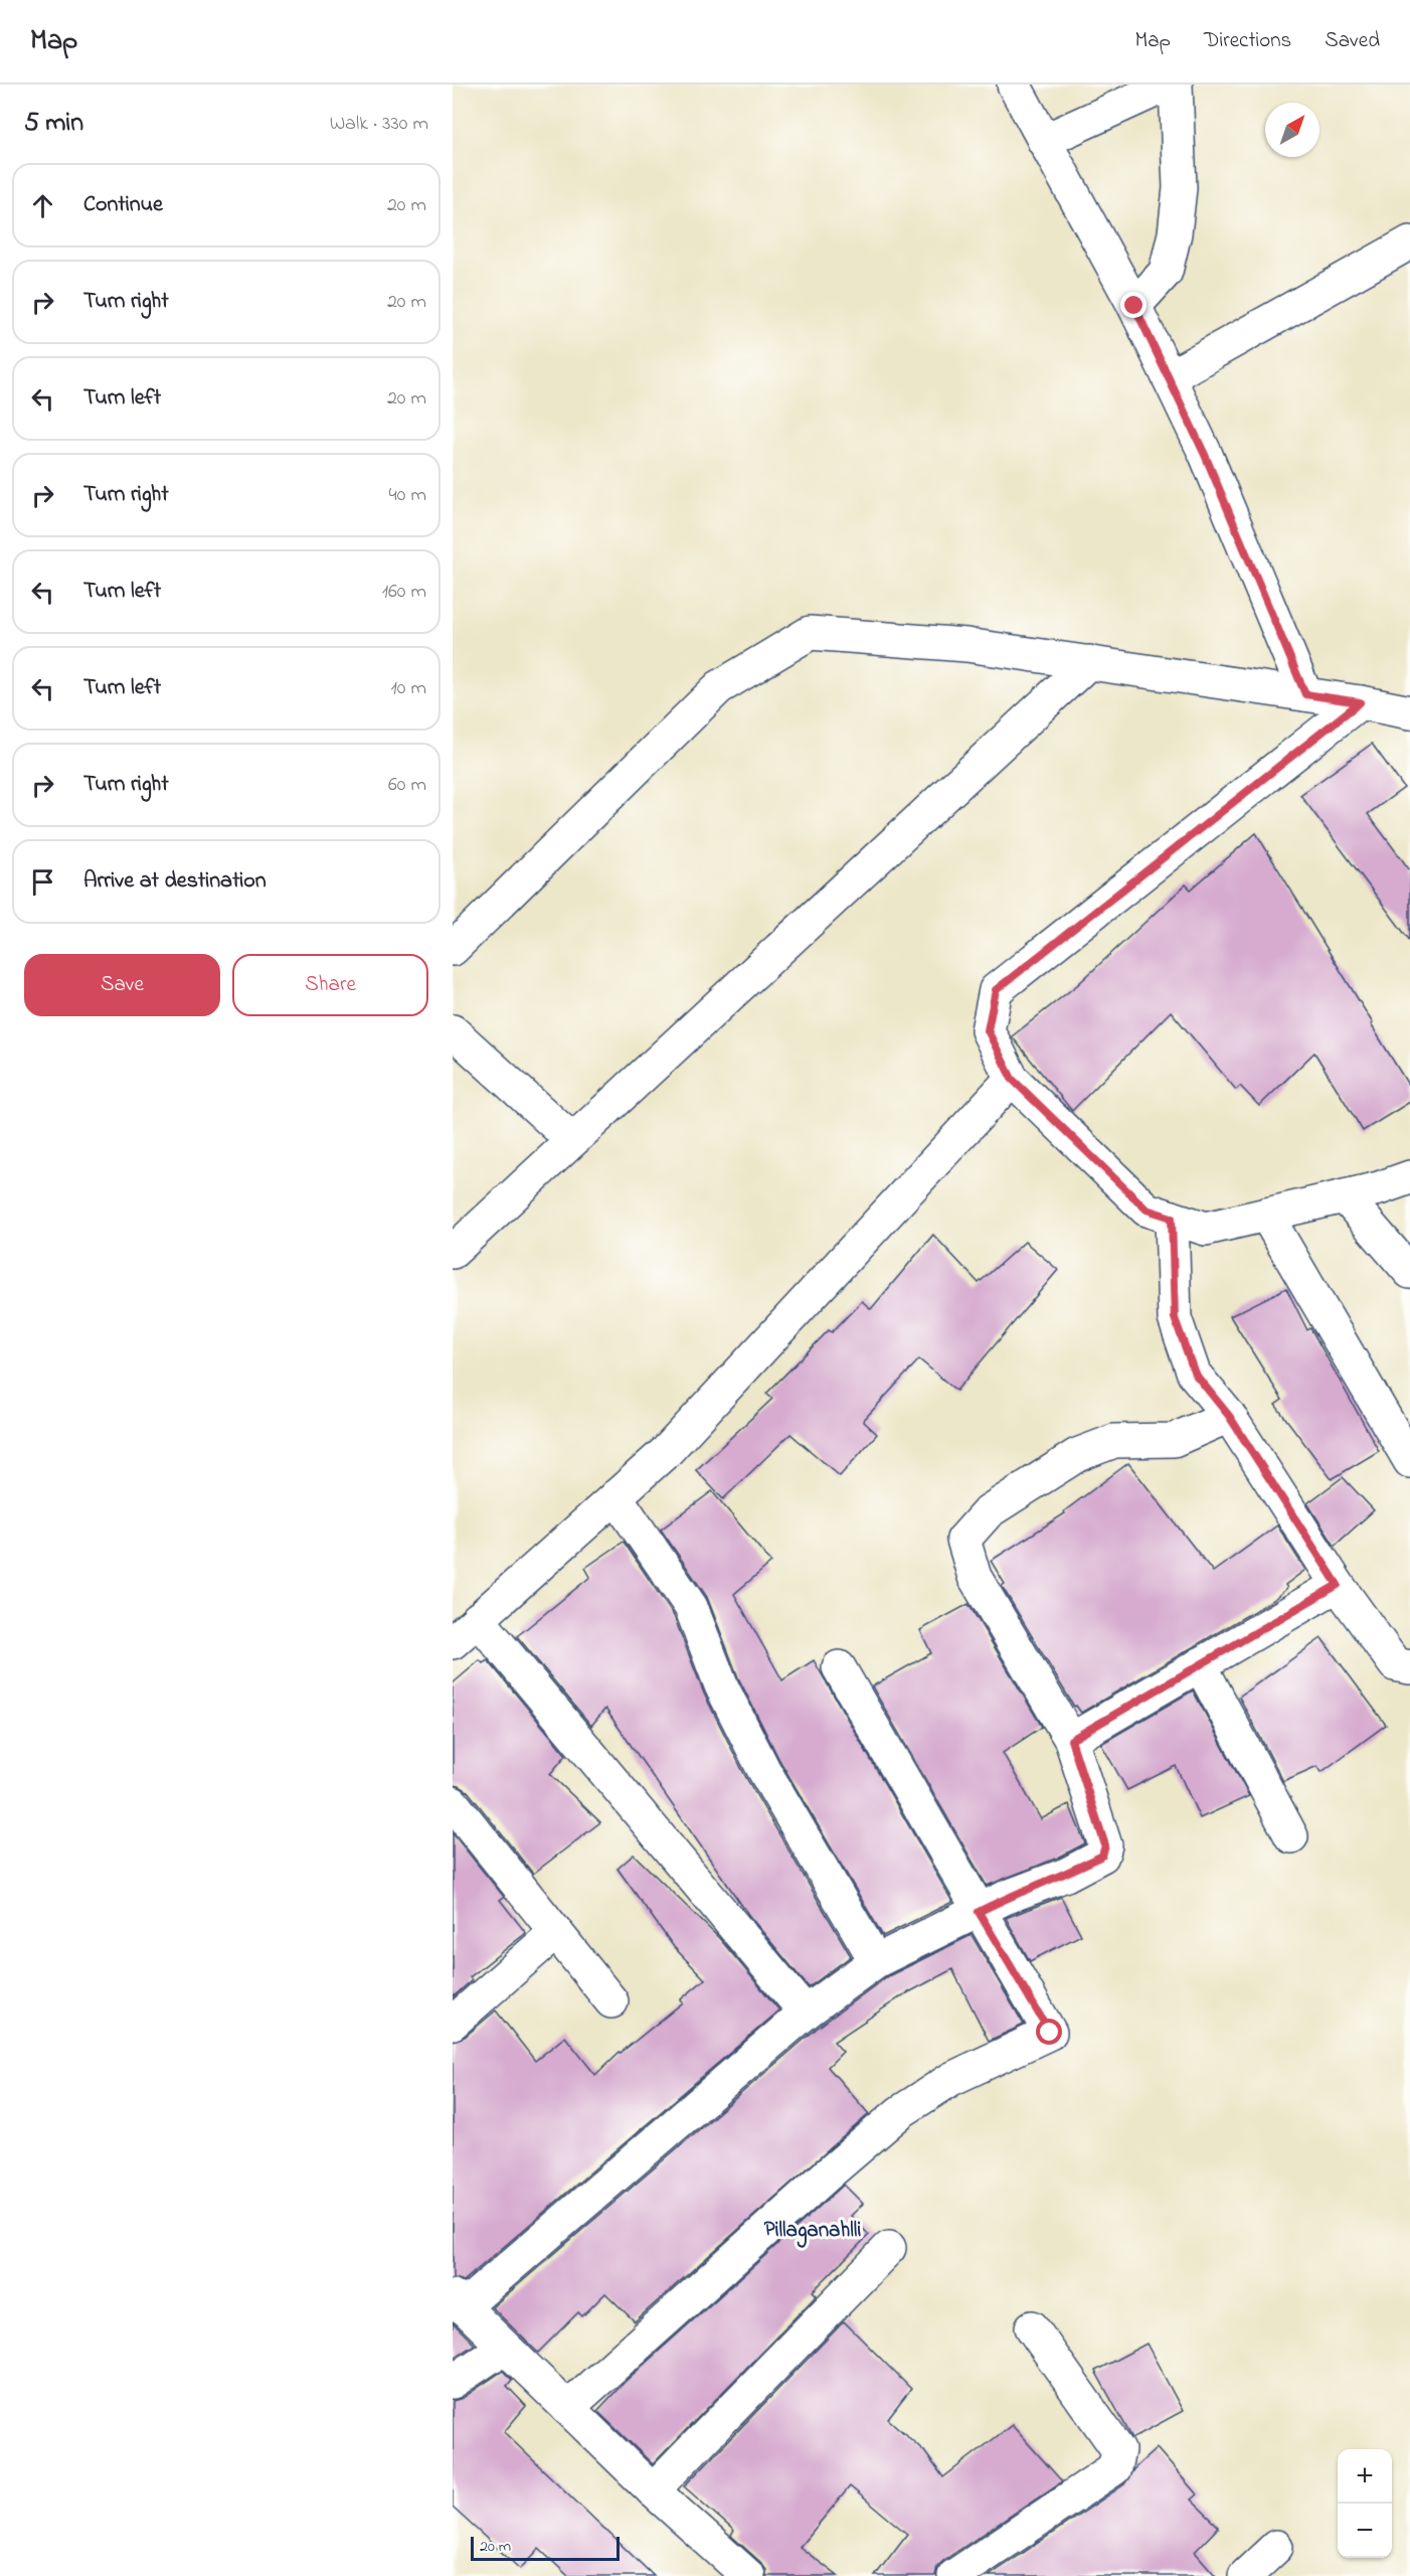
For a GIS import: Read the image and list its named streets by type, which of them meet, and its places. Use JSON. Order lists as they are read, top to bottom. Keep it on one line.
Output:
{"districts":["Pillaganahlli"],"scale_bar":"20 m","north":"top right","page":{"header":"Map","nav":["Map","Directions","Saved"],"heading":["5 min","Walk · 330 m"],"list":[["Continue","20 m"],["Turn right","20 m"],["Turn left","20 m"],["Turn right","40 m"],["Turn left","160 m"],["Turn left","10 m"],["Turn right","60 m"],"Arrive at destination"],"buttons":["Save","Share"],"map_buttons":["+","−"],"scale":"20 m"}}
